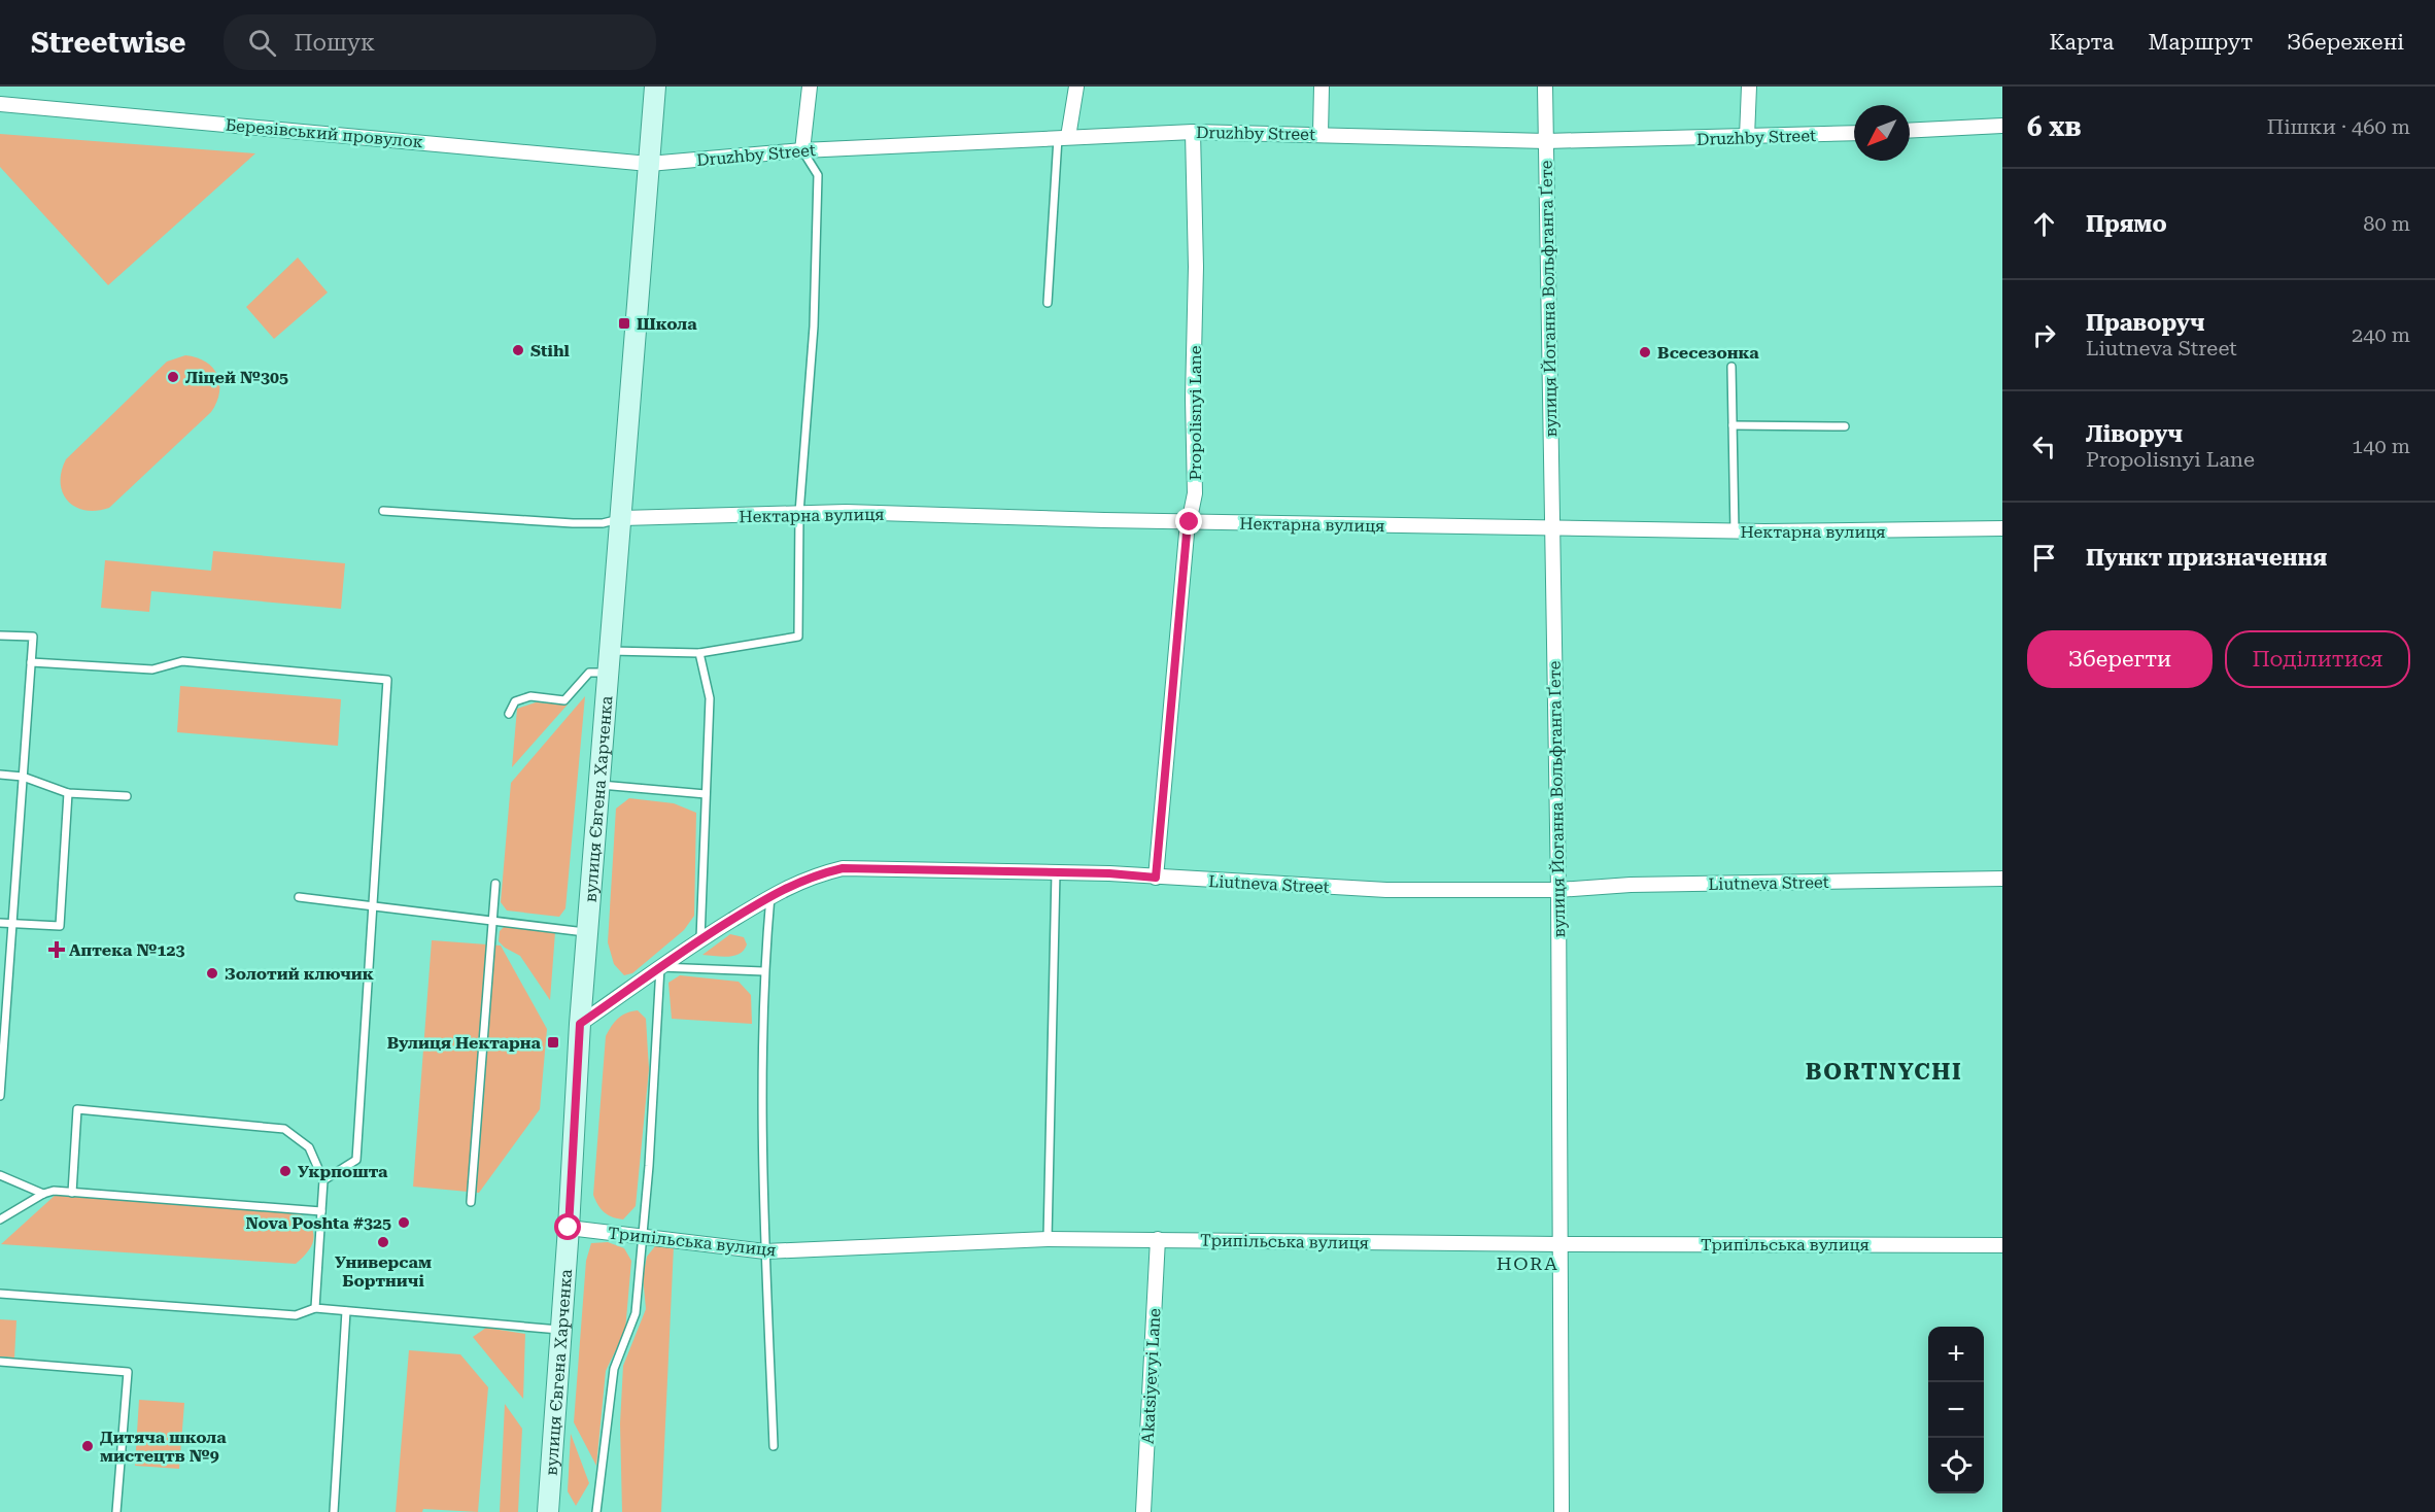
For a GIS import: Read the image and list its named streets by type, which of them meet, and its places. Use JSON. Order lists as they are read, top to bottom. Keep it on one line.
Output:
{"streets":{"main road":["вулиця Євгена Харченка"],"street":["Березівський провулок","Druzhby Street","вулиця Йоганна Вольфганга Ґете","Propolisnyi Lane","Нектарна вулиця","Liutneva Street","Трипільська вулиця","Akatsiyevyi Lane"]},"crossings":[["Березівський провулок","Druzhby Street"],["Березівський провулок","вулиця Євгена Харченка"],["Druzhby Street","вулиця Йоганна Вольфганга Ґете"],["Druzhby Street","Propolisnyi Lane"],["Druzhby Street","вулиця Євгена Харченка"],["вулиця Йоганна Вольфганга Ґете","Нектарна вулиця"],["вулиця Йоганна Вольфганга Ґете","Liutneva Street"],["вулиця Йоганна Вольфганга Ґете","Трипільська вулиця"],["Propolisnyi Lane","Нектарна вулиця"],["Propolisnyi Lane","Liutneva Street"],["Нектарна вулиця","вулиця Євгена Харченка"],["вулиця Євгена Харченка","Liutneva Street"],["вулиця Євгена Харченка","Трипільська вулиця"],["Трипільська вулиця","Akatsiyevyi Lane"]],"districts":["BORTNYCHI","HORA"],"places":{"transit":["Школа","Вулиця Нектарна"],"other":["Stihl","Всесезонка","Ліцей №305","Золотий ключик","Укрпошта","Nova Poshta #325","Универсам Бортничі","Дитяча школа мистецтв №9"],"health":["Аптека №123"]},"north":"bottom left","page":{"header":"Streetwise","search":"Пошук","nav":["Карта","Маршрут","Збережені"],"heading":["6 хв","Пішки · 460 m"],"list":[["Прямо","80 m"],["Праворуч","Liutneva Street","240 m"],["Ліворуч","Propolisnyi Lane","140 m"],"Пункт призначення"],"buttons":["Зберегти","Поділитися"],"map_buttons":["+","−"]}}
